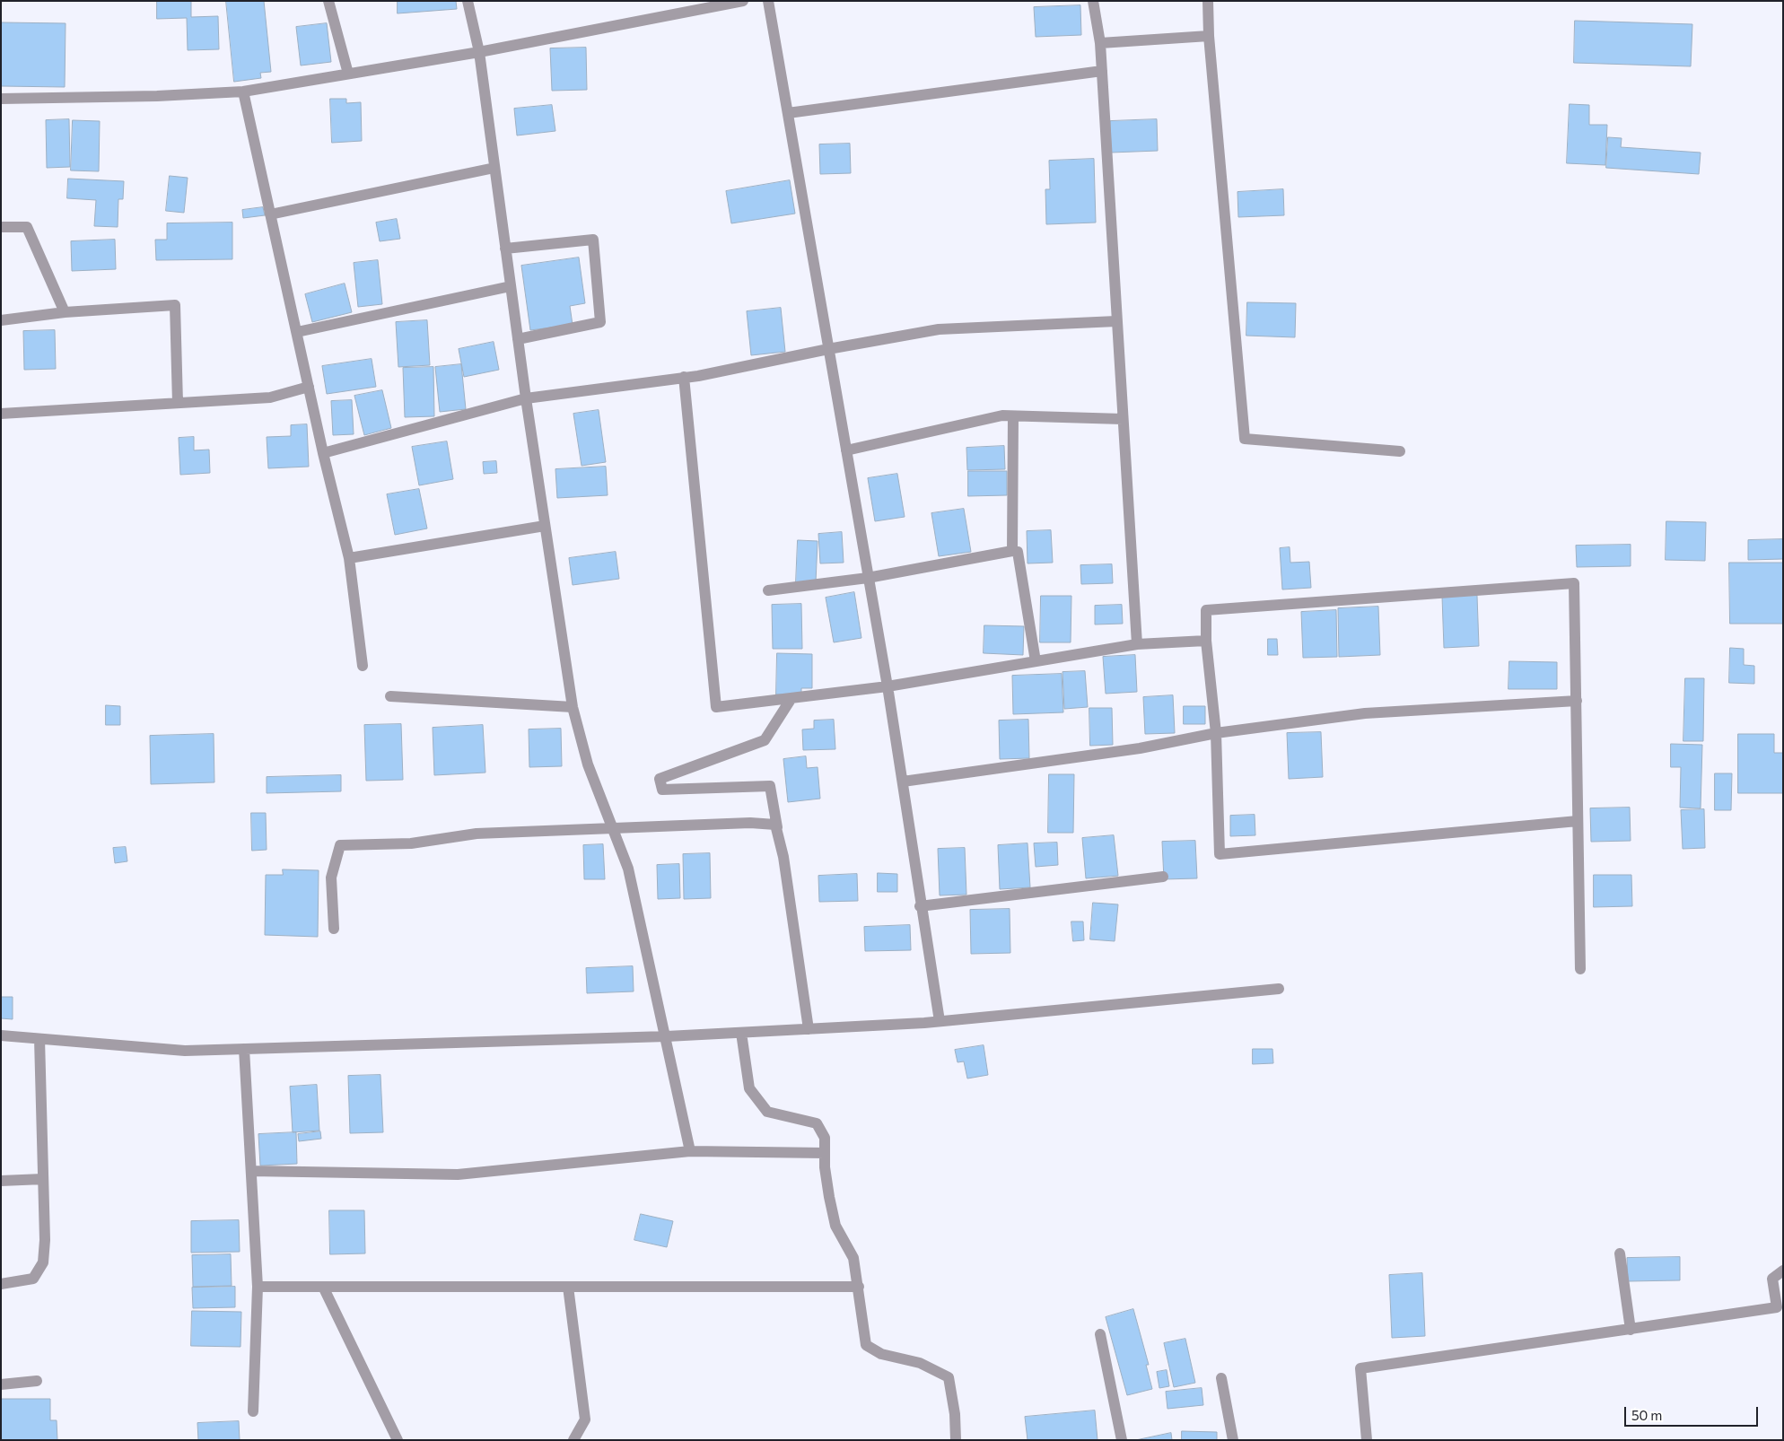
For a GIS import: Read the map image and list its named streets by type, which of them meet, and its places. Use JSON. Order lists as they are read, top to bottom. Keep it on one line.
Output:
{"scale_bar":"50 m"}
